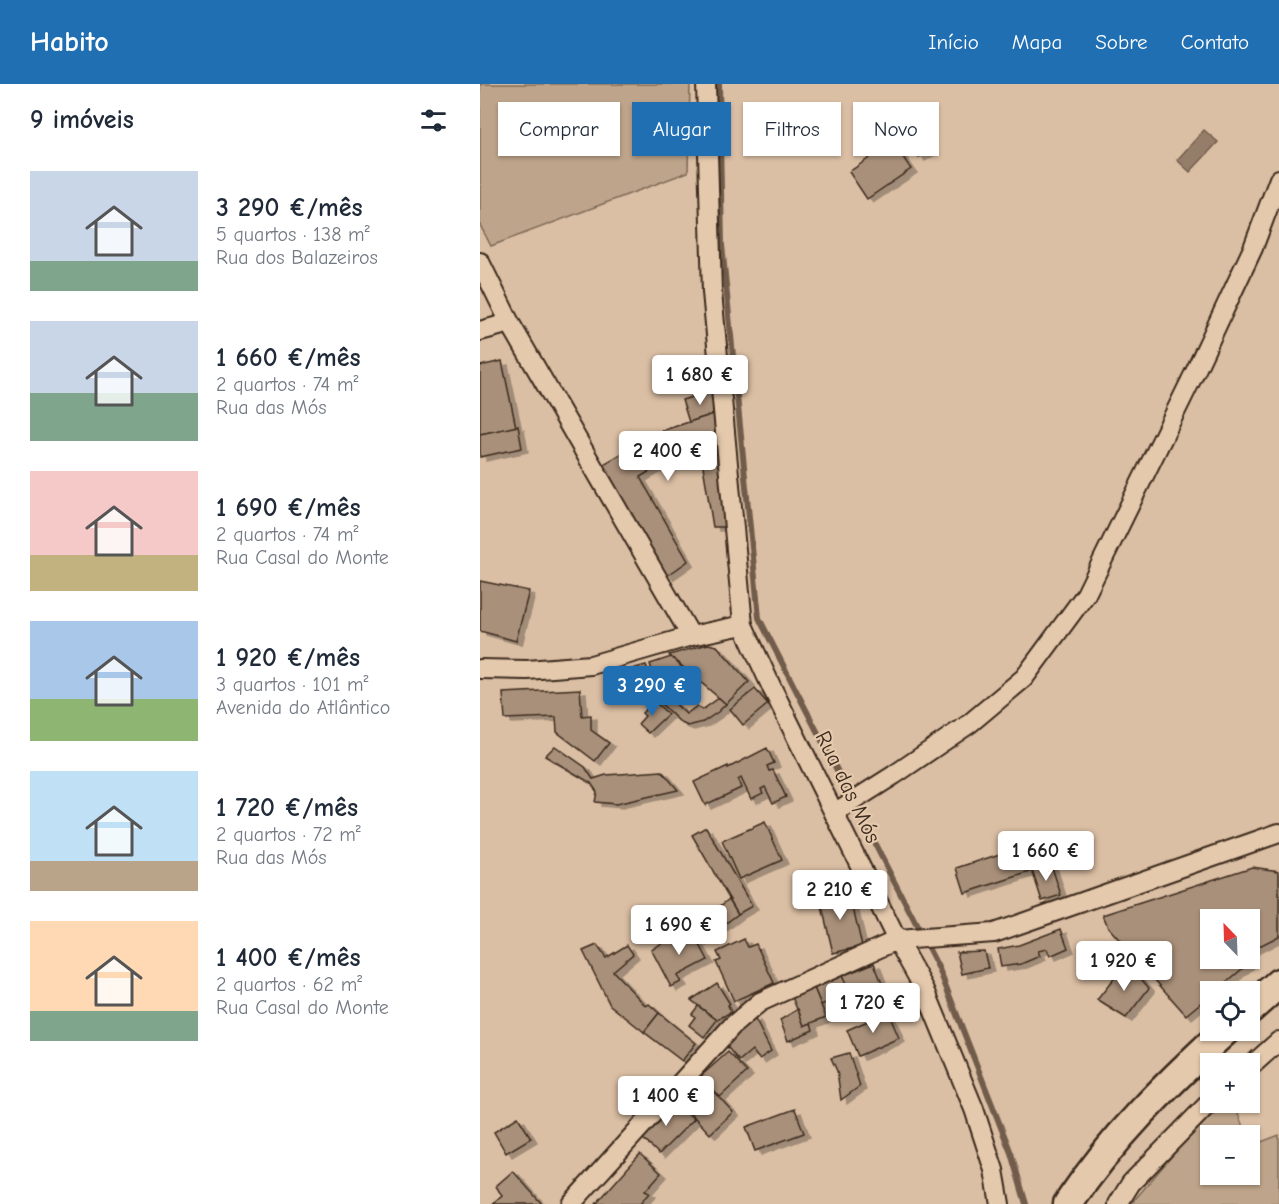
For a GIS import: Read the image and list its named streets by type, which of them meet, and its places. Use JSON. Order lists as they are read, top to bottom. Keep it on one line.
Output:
{"streets":{"street":["Rua das Mós"]},"north":"top left","page":{"header":"Habito","nav":["Início","Mapa","Sobre","Contato"],"heading":"9 imóveis","chip":["Comprar","Alugar","Filtros","Novo"],"list":[{"name":"3 290 €/mês","note":"5 quartos · 138 m² · Rua dos Balazeiros"},{"name":"1 660 €/mês","note":"2 quartos · 74 m² · Rua das Mós"},{"name":"1 690 €/mês","note":"2 quartos · 74 m² · Rua Casal do Monte"},{"name":"1 920 €/mês","note":"3 quartos · 101 m² · Avenida do Atlântico"},{"name":"1 720 €/mês","note":"2 quartos · 72 m² · Rua das Mós"},{"name":"1 400 €/mês","note":"2 quartos · 62 m² · Rua Casal do Monte"}],"price":["1 680 €","2 400 €","3 290 €","1 660 €","2 210 €","1 690 €","1 920 €","1 720 €","1 400 €"],"map_buttons":["+","−"]}}
